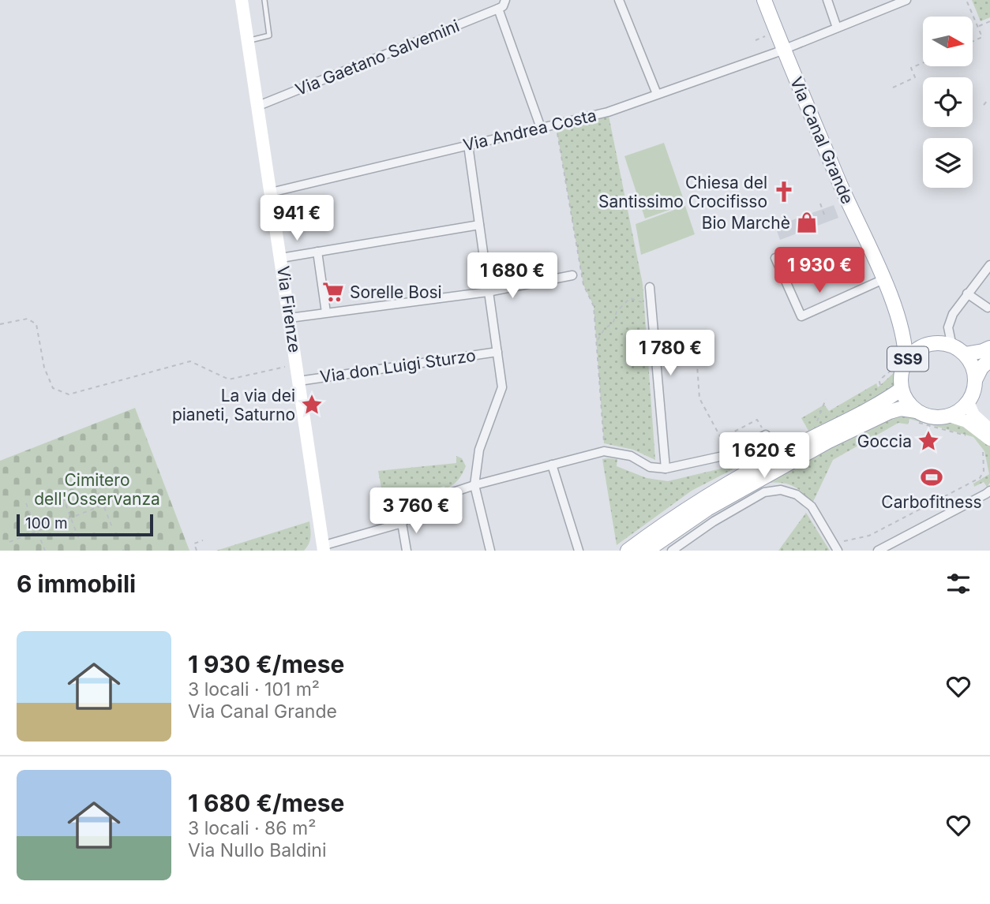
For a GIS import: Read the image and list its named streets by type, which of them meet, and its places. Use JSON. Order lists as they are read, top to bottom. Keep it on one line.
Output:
{"streets":{"main road":["Via Canal Grande","SS9"],"street":["Via Gaetano Salvemini","Via Andrea Costa","Via Firenze","Via don Luigi Sturzo"]},"crossings":[["Via Gaetano Salvemini","Via Firenze"],["Via Andrea Costa","Via Canal Grande"],["Via Andrea Costa","Via Firenze"],["Via Canal Grande","SS9"],["Via Firenze","Via don Luigi Sturzo"]],"parks":["Cimitero dell'Osservanza"],"places":{"church":["Chiesa del Santissimo Crocifisso"],"shop":["Bio Marchè"],"supermarket":["Sorelle Bosi"],"place":["La via dei pianeti, Saturno","Goccia"],"sports":["Carbofitness"]},"scale_bar":"100 m","north":"right","page":{"price":["941 €","1 930 €","1 680 €","1 780 €","1 620 €","3 760 €"],"scale":"100 m","heading":"6 immobili","list":[{"name":"1 930 €/mese","note":"3 locali · 101 m² · Via Canal Grande"},{"name":"1 680 €/mese","note":"3 locali · 86 m² · Via Nullo Baldini"}]}}
